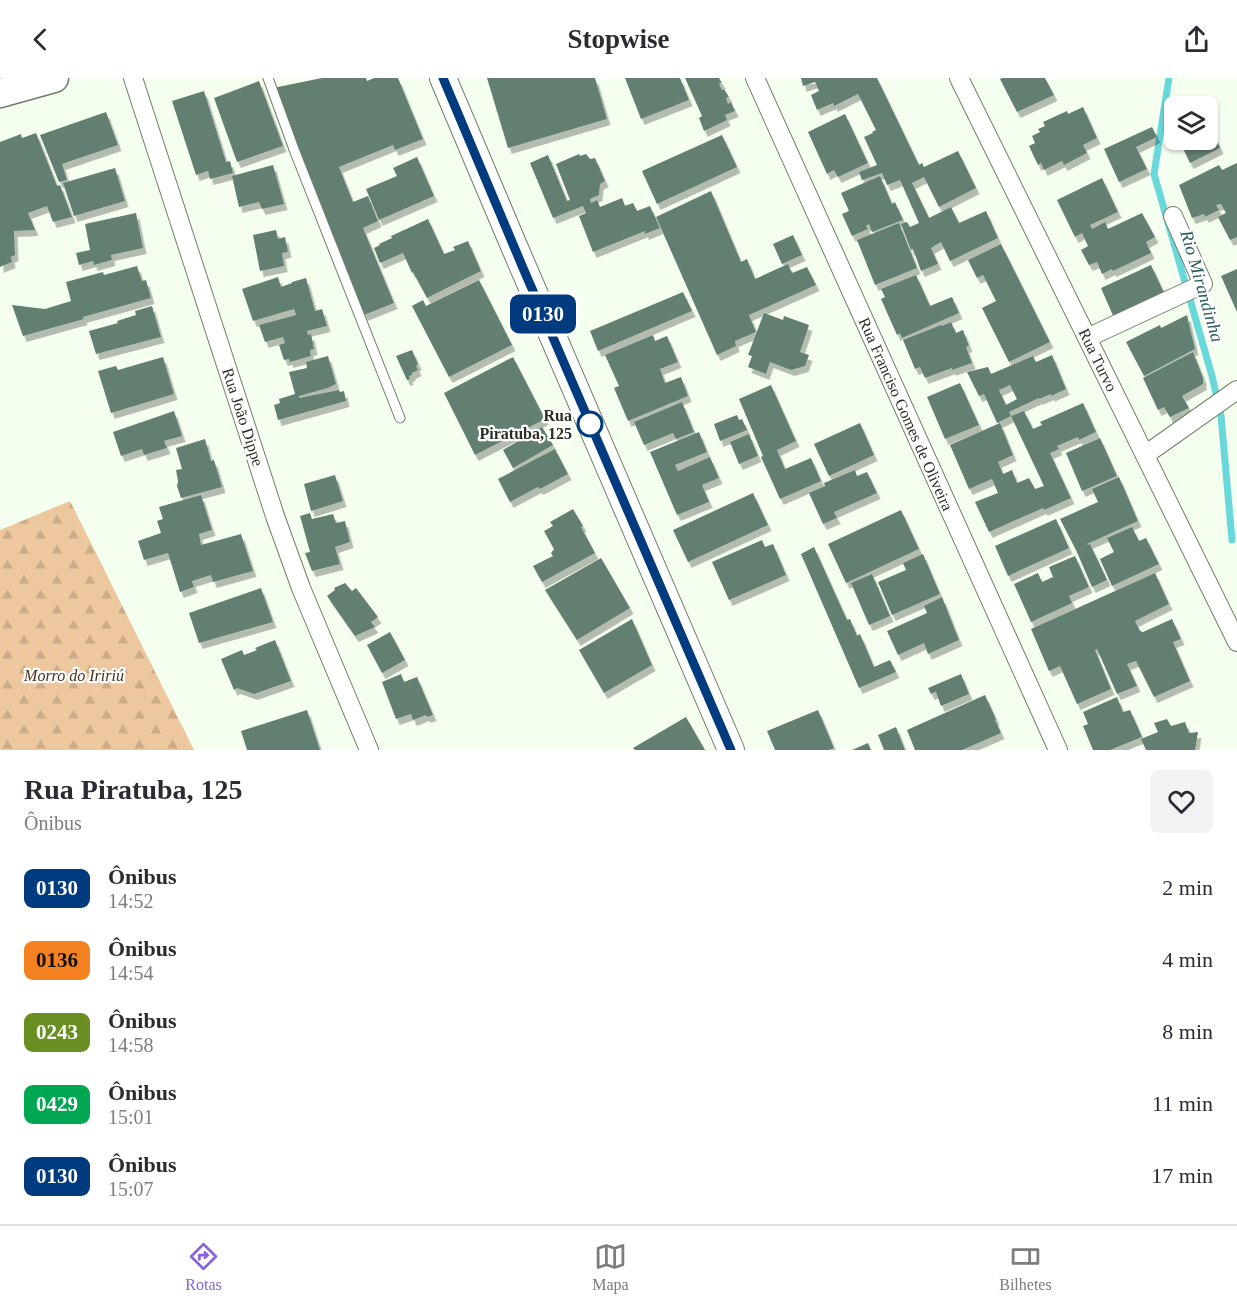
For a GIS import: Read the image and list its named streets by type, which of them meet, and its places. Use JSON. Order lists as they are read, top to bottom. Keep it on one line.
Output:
{"streets":{"street":["Rua Turvo","Rua Franciso Gomes de Oliveira","Rua João Dippe"]},"water":["Rio Mirandinha"],"parks":["Morro do Iririú"],"places":["Rua Piratuba, 125"],"lines":["bus line 0130"],"page":{"header":"Stopwise","on_map":"0130","heading":["Rua Piratuba, 125","Ônibus"],"list":[{"mark":"0130","name":"Ônibus","note":"14:52","value":"2 min"},{"mark":"0136","name":"Ônibus","note":"14:54","value":"4 min"},{"mark":"0243","name":"Ônibus","note":"14:58","value":"8 min"},{"mark":"0429","name":"Ônibus","note":"15:01","value":"11 min"},{"mark":"0130","name":"Ônibus","note":"15:07","value":"17 min"}],"tabs":["Rotas","Mapa","Bilhetes"]}}
